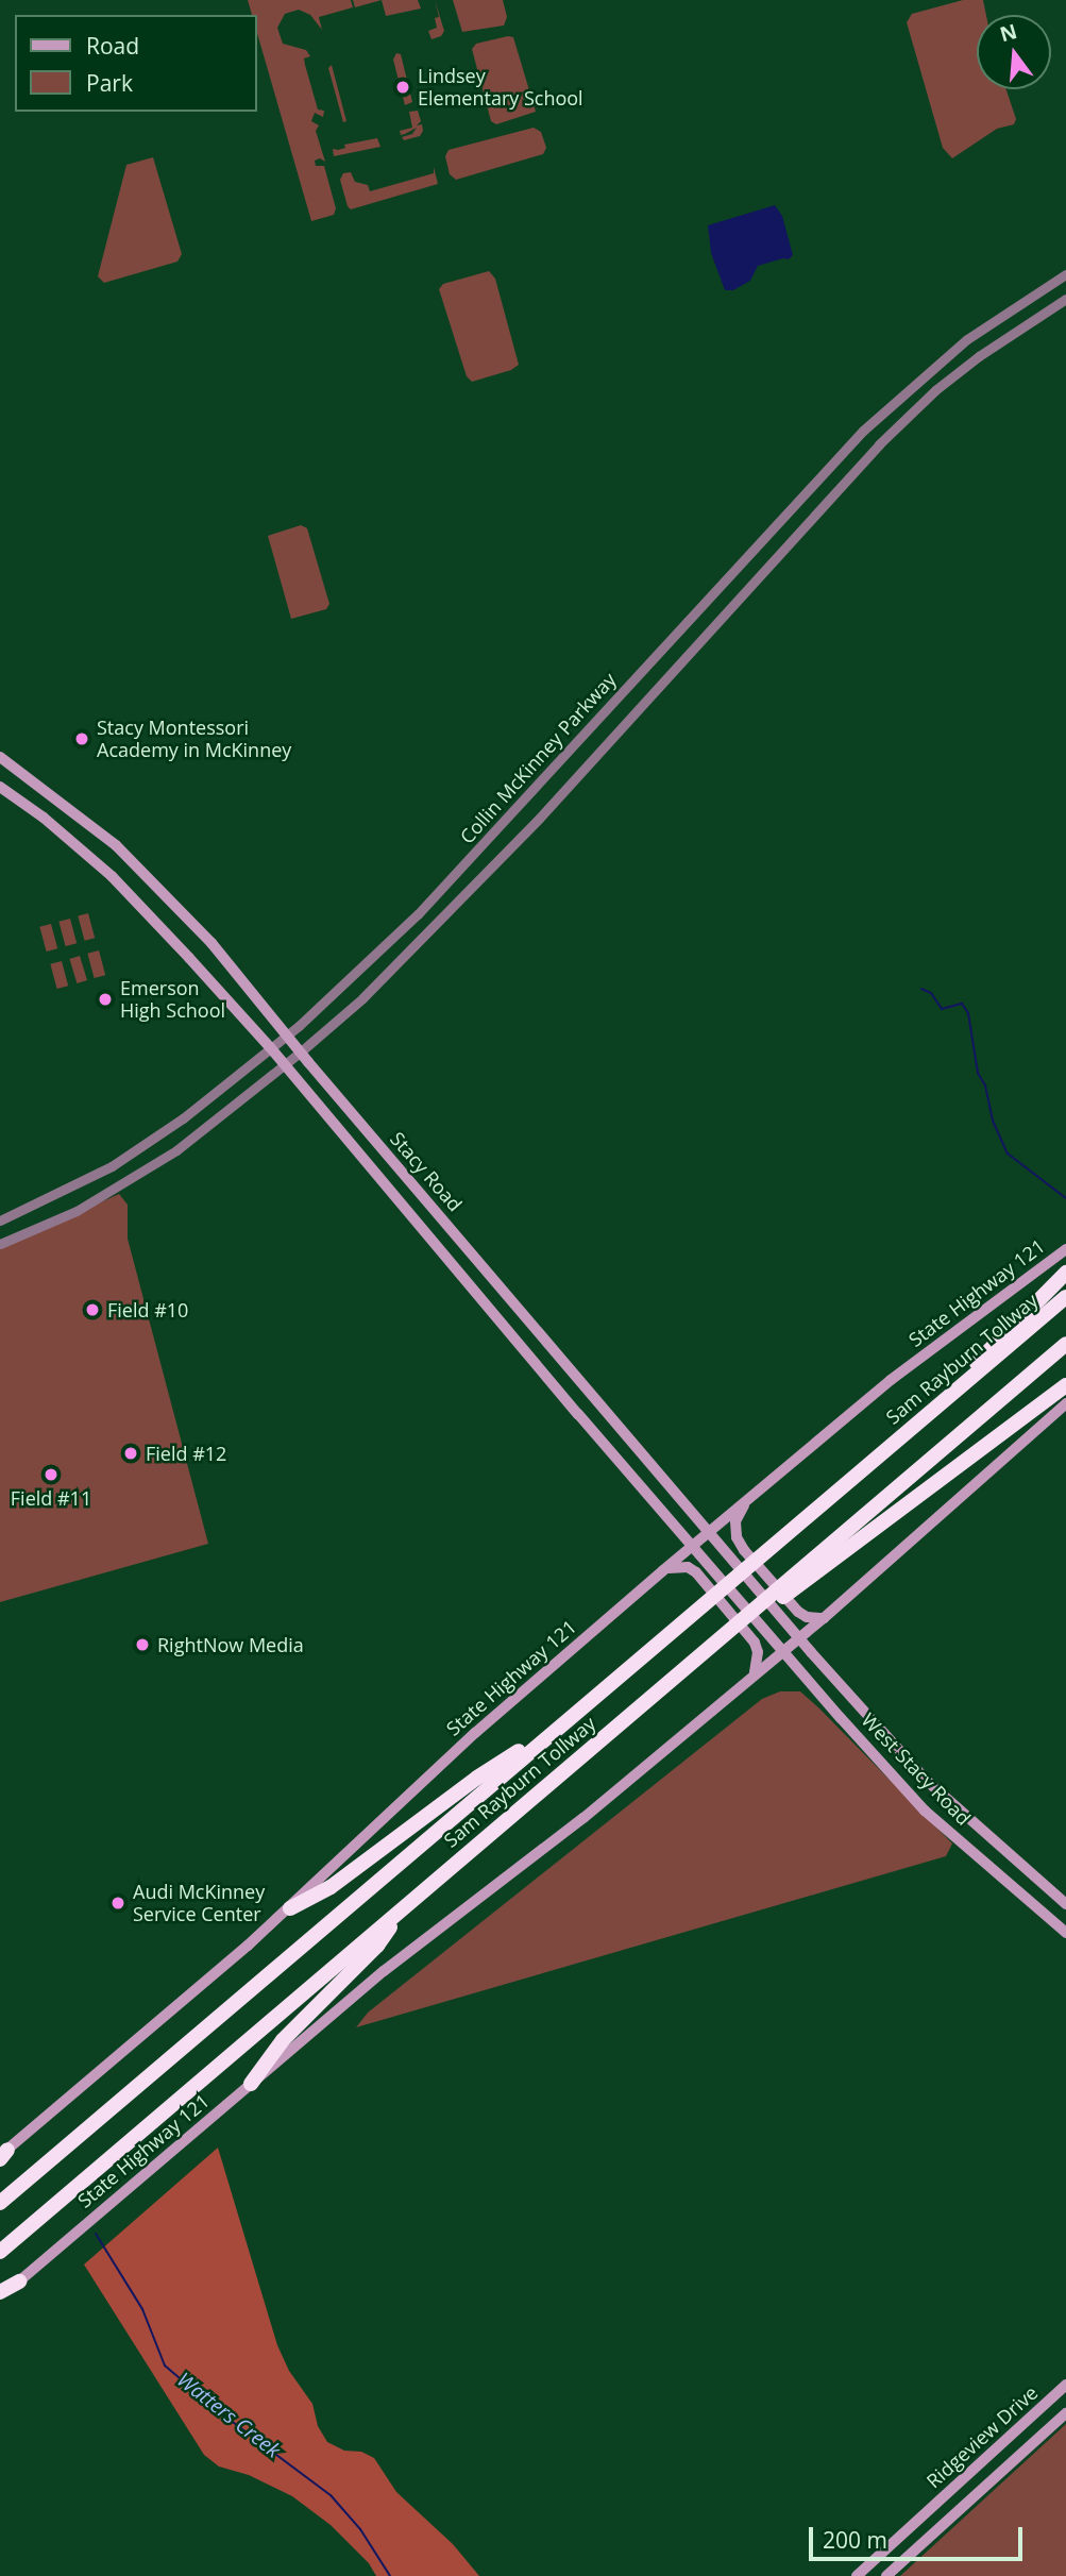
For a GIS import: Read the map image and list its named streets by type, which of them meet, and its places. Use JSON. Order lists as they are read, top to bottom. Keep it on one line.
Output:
{"streets":{"highway":["Sam Rayburn Tollway"],"main road":["Stacy Road","State Highway 121","West Stacy Road","Ridgeview Drive"],"street":["Collin McKinney Parkway"]},"crossings":[["Collin McKinney Parkway","Stacy Road"],["Stacy Road","State Highway 121"],["Stacy Road","West Stacy Road"],["State Highway 121","West Stacy Road"]],"water":["Watters Creek"],"places":["Lindsey Elementary School","Stacy Montessori Academy in McKinney","Emerson High School","Field #10","Field #12","Field #11","RightNow Media","Audi McKinney Service Center"],"legend":["Road","Park"],"scale_bar":"200 m","north":"top"}
